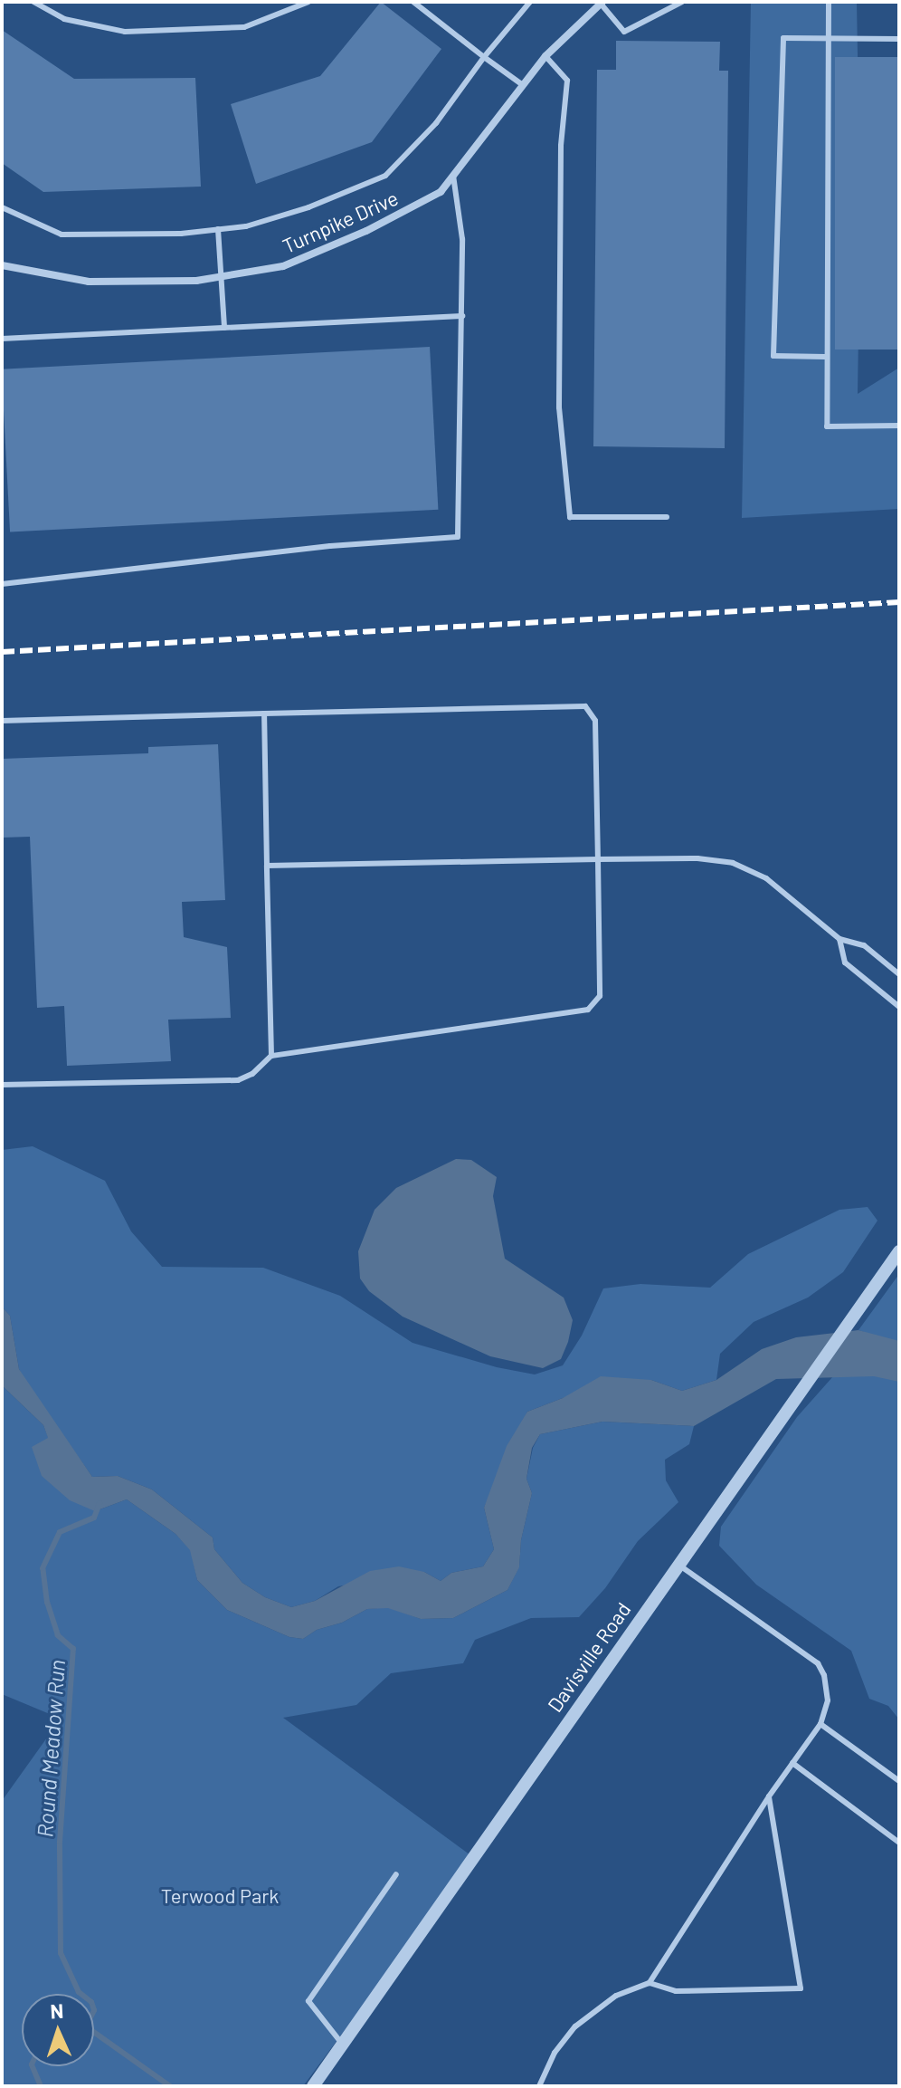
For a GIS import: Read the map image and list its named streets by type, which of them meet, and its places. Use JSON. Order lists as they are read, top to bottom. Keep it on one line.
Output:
{"streets":{"street":["Turnpike Drive","Davisville Road"]},"water":["Round Meadow Run"],"parks":["Terwood Park"],"north":"top"}
